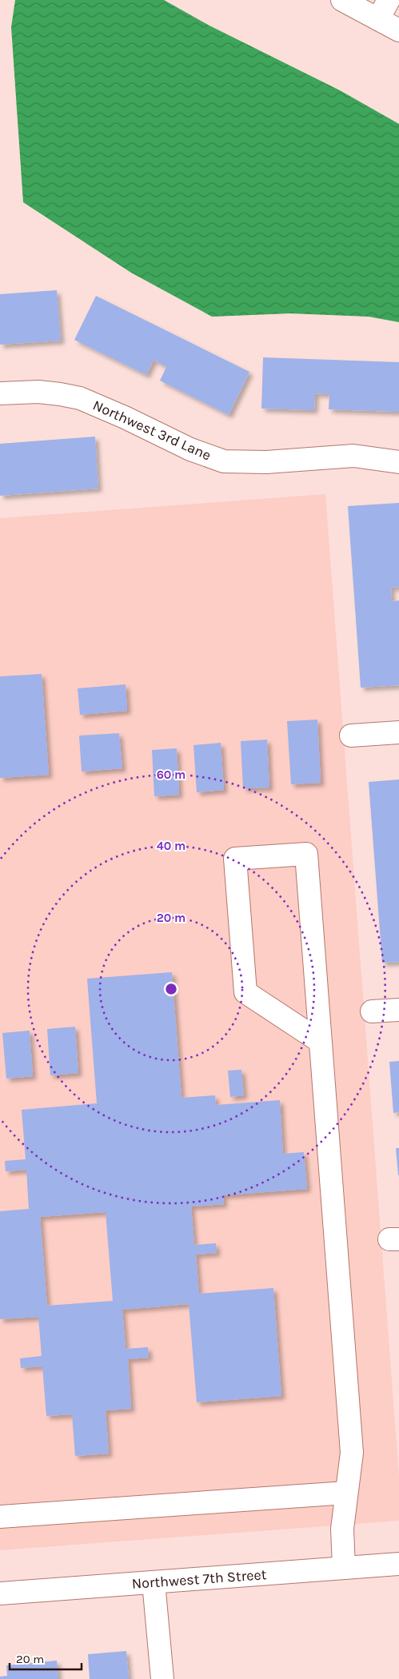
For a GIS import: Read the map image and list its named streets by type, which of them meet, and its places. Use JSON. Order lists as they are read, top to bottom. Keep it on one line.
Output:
{"streets":{"street":["Northwest 3rd Lane","Northwest 7th Street"]},"scale_bar":"20 m","rings":["60 m","40 m","20 m"]}
